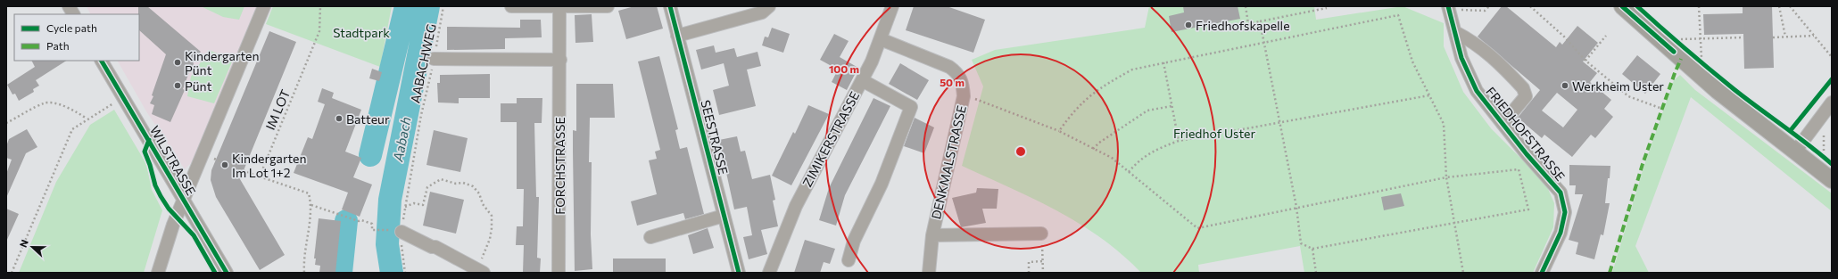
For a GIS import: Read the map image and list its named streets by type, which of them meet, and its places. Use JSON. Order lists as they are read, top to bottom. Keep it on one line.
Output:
{"streets":{"street":["FRIEDHOFSTRASSE","SEESTRASSE","ZIMIKERSTRASSE","WILSTRASSE","DENKMALSTRASSE","FORCHSTRASSE"],"path":["AABACHWEG","IM LOT"]},"crossings":[["ZIMIKERSTRASSE","DENKMALSTRASSE"]],"water":["Aabach"],"parks":["Stadtpark","Friedhof Uster"],"places":["Friedhofskapelle","Kindergarten Pünt","Pünt","Werkheim Uster","Batteur","Kindergarten Im Lot 1+2"],"legend":["Cycle path","Path"],"north":"left","rings":["100 m","50 m"]}
